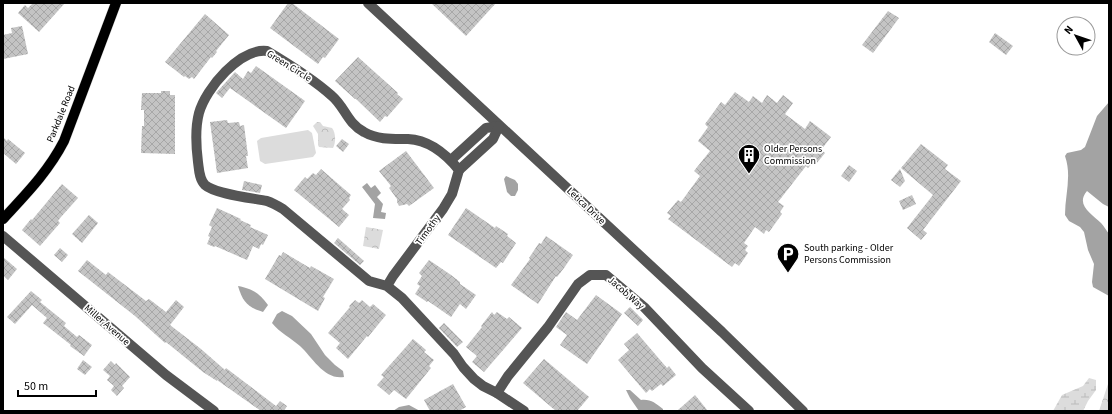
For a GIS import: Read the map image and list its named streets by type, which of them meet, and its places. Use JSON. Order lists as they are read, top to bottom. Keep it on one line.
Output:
{"streets":{"main road":["Parkdale Road"],"street":["Green Circle","Letica Drive","Timothy","Jacob Way","Miller Avenue"]},"crossings":[["Green Circle","Timothy"]],"places":{"building":["Older Persons Commission"],"parking":["South parking - Older Persons Commission"]},"scale_bar":"50 m","north":"top left"}
